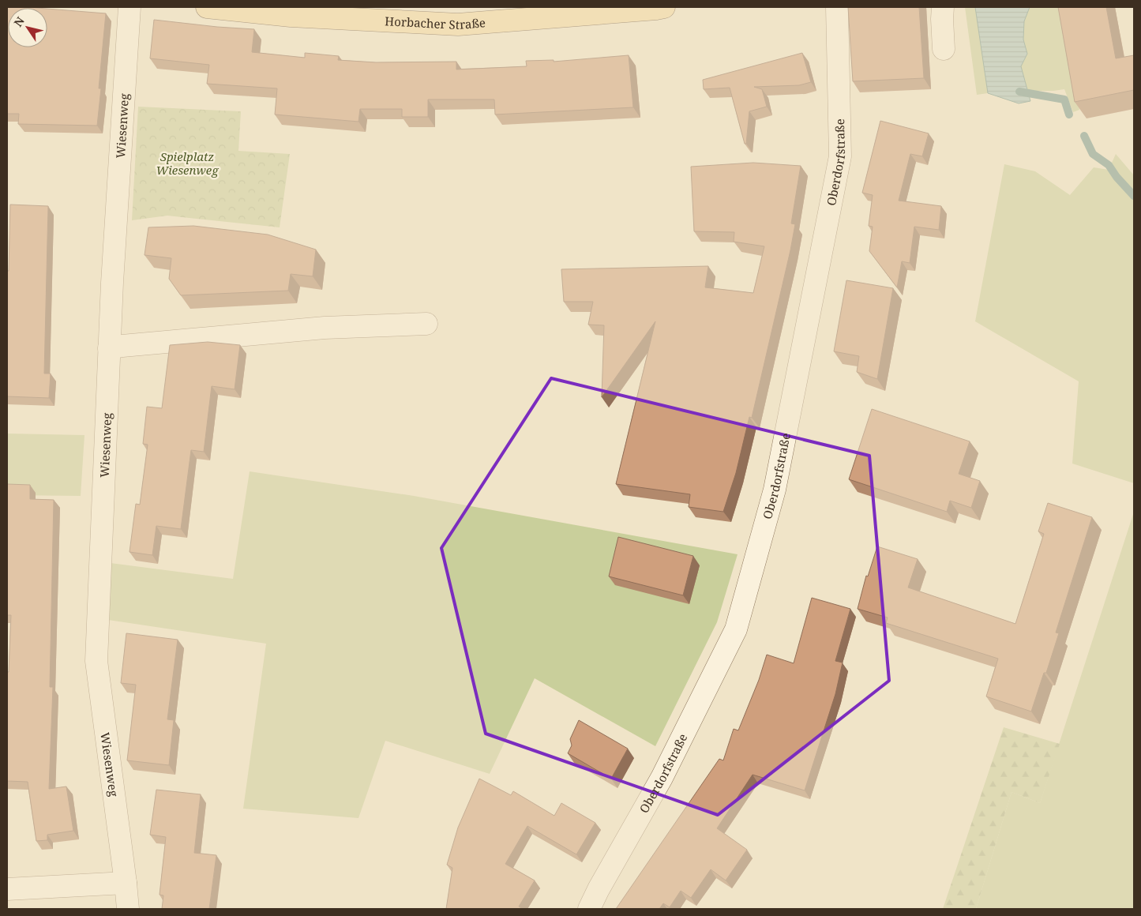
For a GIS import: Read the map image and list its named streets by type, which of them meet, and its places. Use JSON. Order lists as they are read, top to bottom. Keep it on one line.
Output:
{"streets":{"main road":["Horbacher Straße"],"street":["Wiesenweg","Oberdorfstraße"]},"parks":["Spielplatz Wiesenweg"],"north":"top left"}
